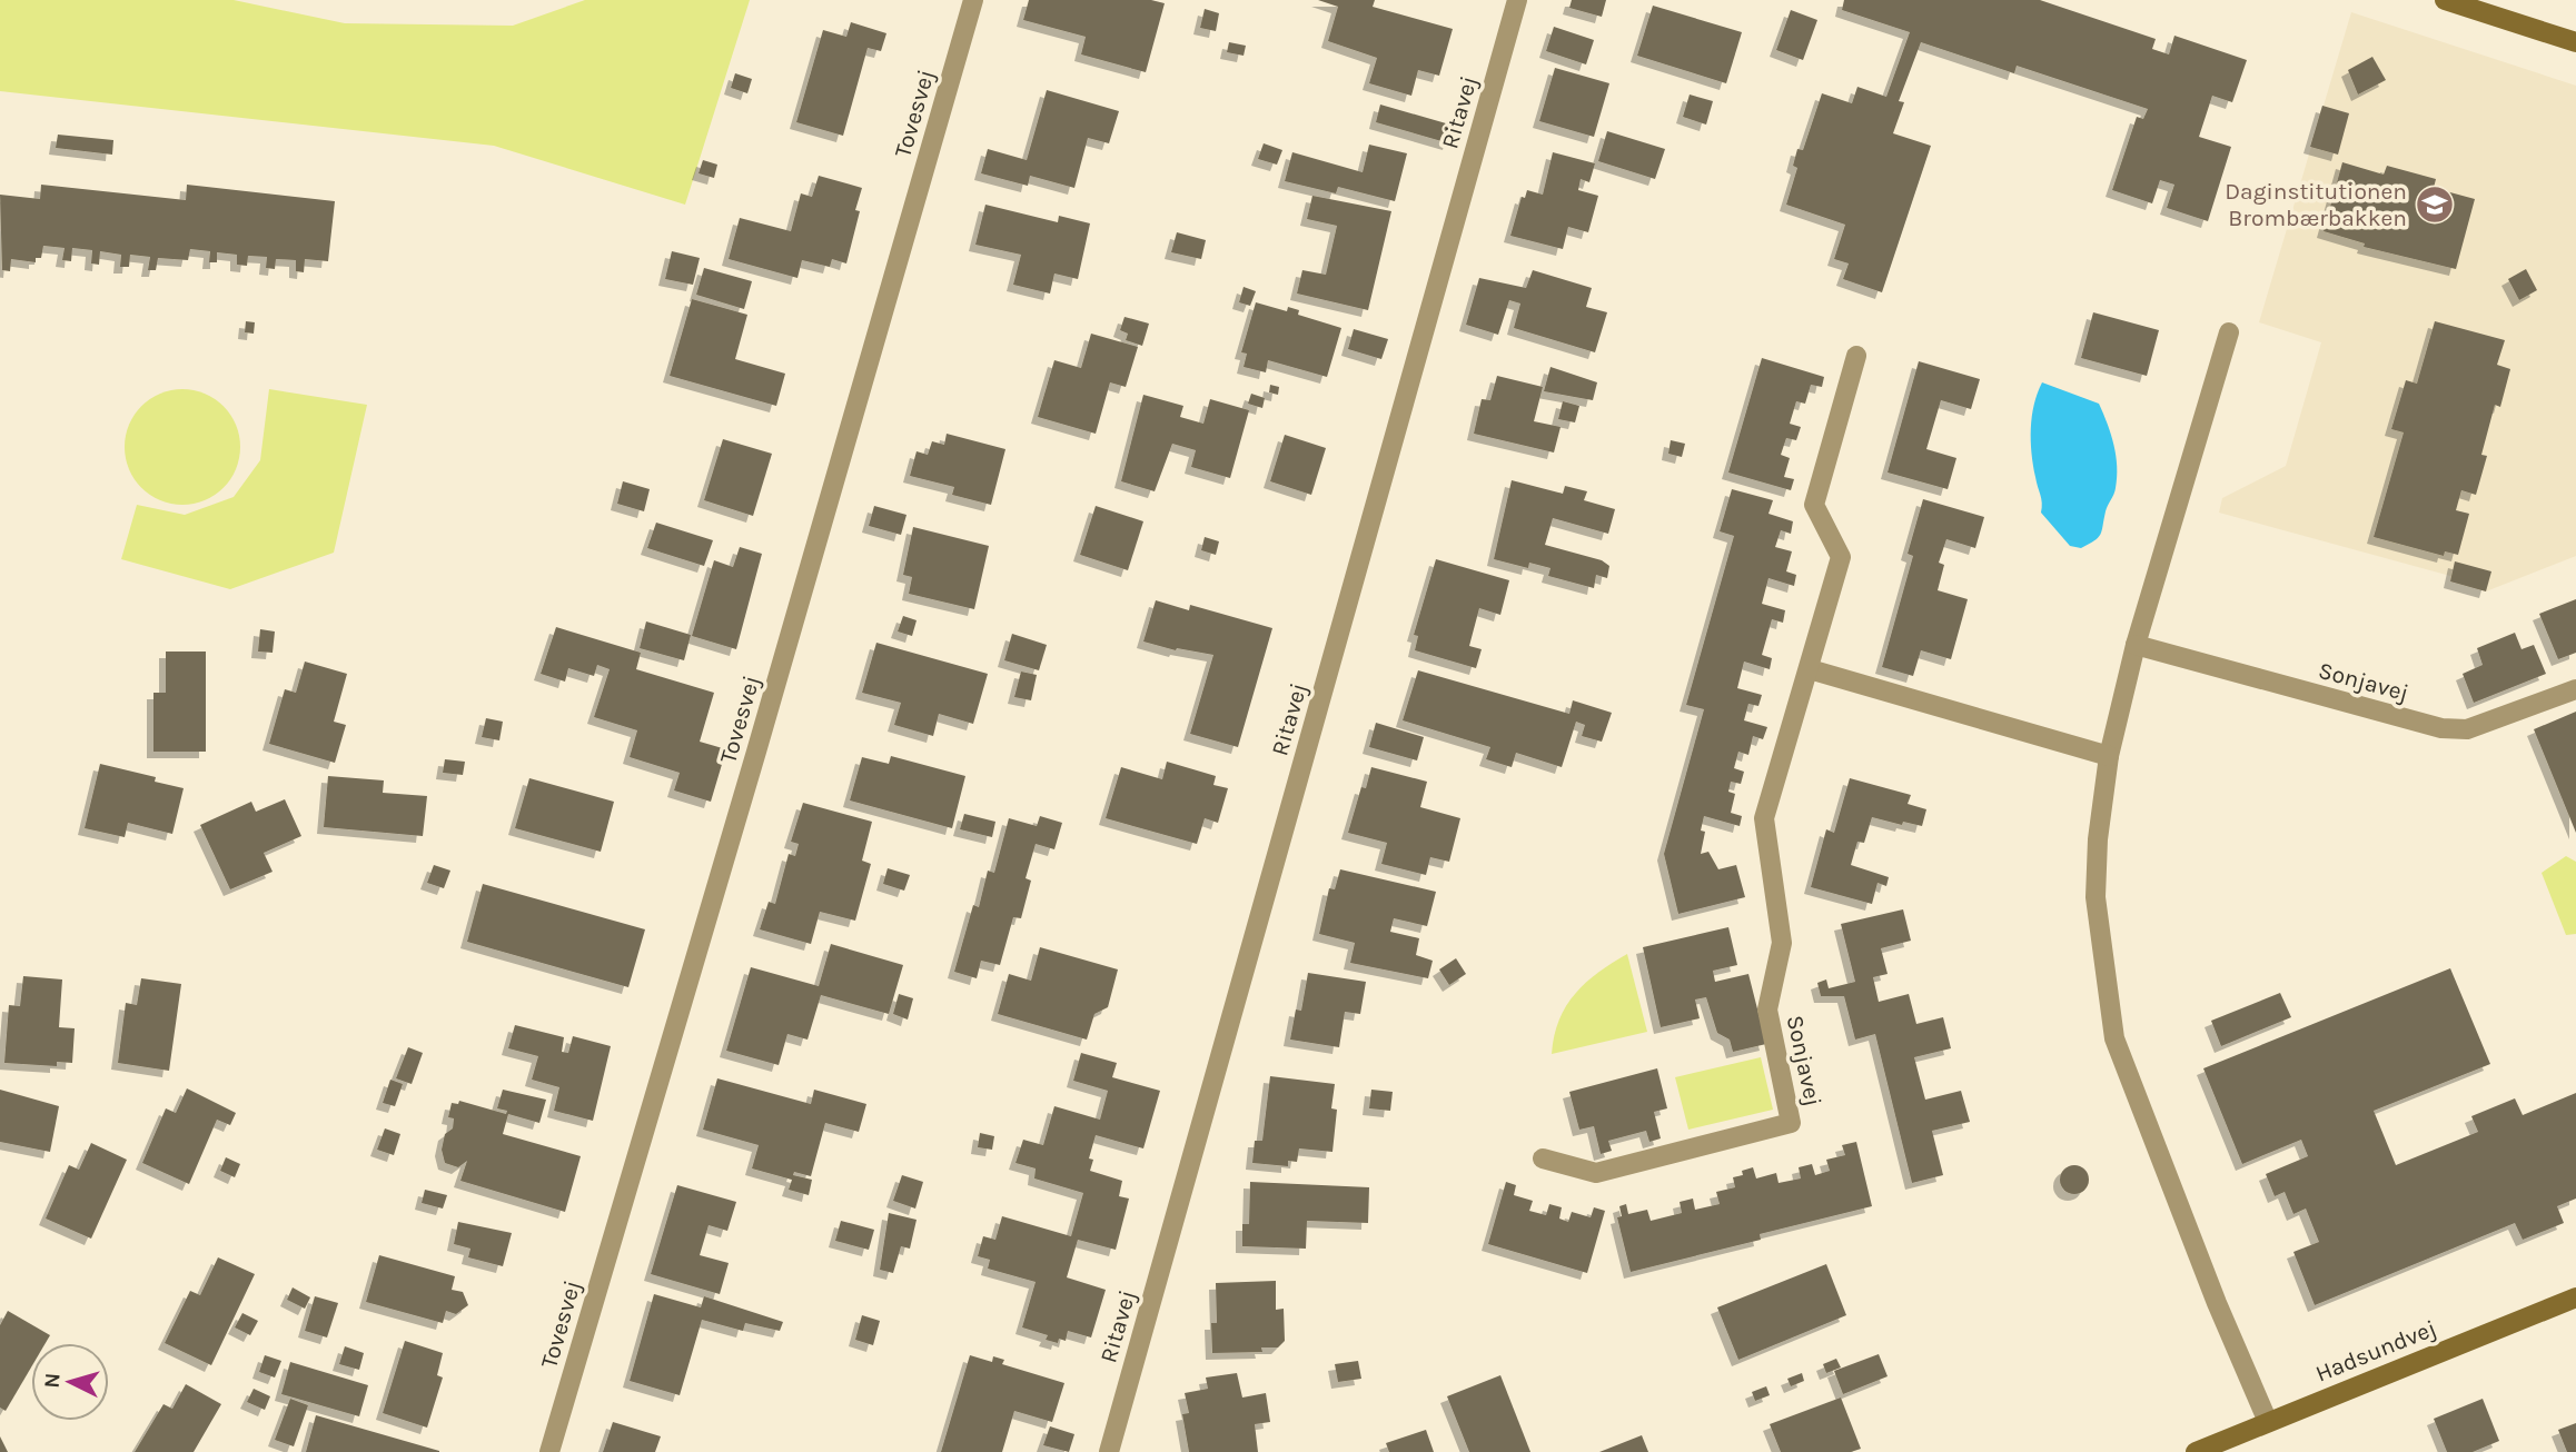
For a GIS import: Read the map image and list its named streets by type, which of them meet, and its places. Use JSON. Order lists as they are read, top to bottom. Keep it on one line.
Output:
{"streets":{"street":["Ritavej","Tovesvej","Sonjavej","Hadsundvej"]},"places":{"school or university":["Daginstitutionen Brombærbakken"]},"north":"left"}
